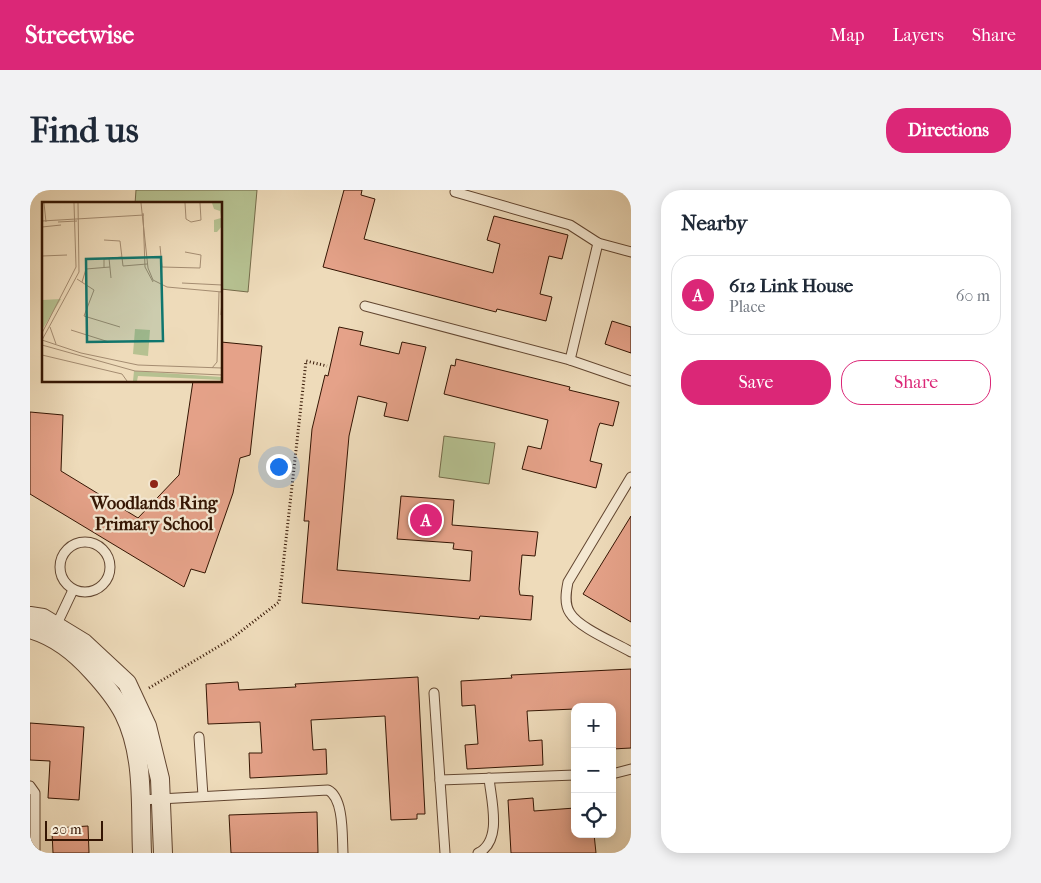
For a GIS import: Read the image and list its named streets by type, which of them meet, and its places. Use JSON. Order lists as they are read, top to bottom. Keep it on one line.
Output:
{"places":["Woodlands Ring Primary School"],"scale_bar":"20 m","page":{"header":"Streetwise","nav":["Map","Layers","Share"],"buttons":["Directions",["Save","Share"]],"title":"Find us","heading":"Nearby","list":[{"mark":"A","name":"612 Link House","note":"Place","value":"60 m"}],"pins":"A","map_buttons":["+","−"],"scale":"20 m"}}
